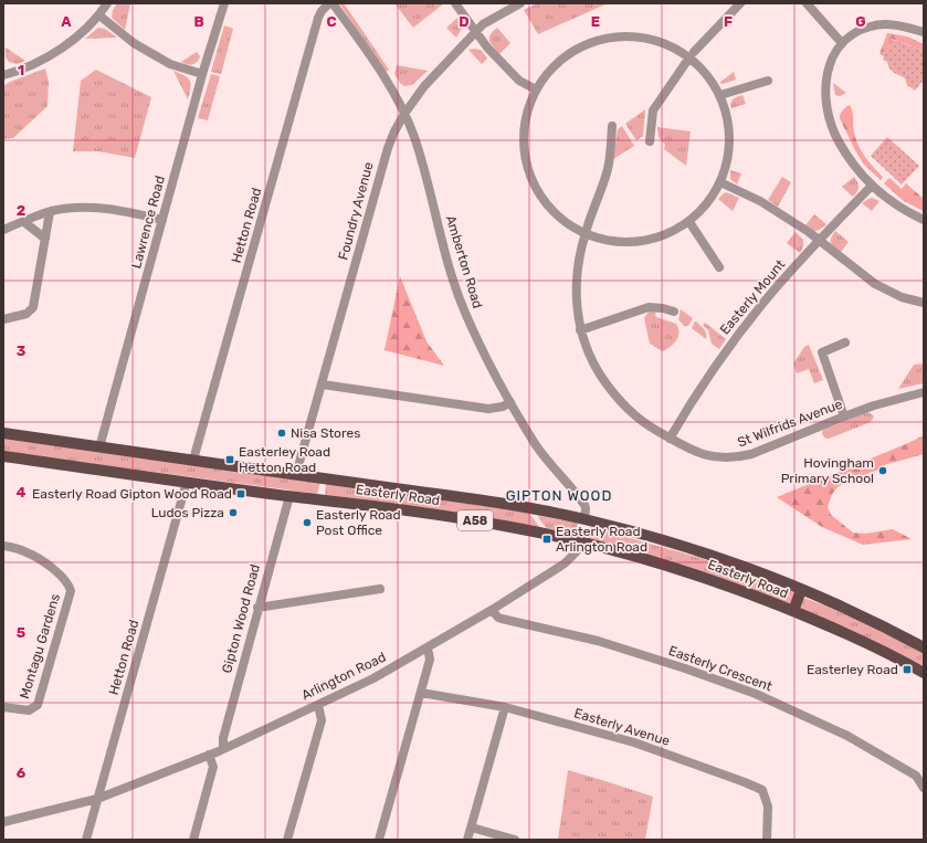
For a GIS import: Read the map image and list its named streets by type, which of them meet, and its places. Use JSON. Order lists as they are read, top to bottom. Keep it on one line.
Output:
{"streets":{"main road":["Easterly Road","A58"],"street":["Foundry Avenue","Lawrence Road","Hetton Road","Amberton Road","Easterly Mount","St Wilfrids Avenue","Gipton Wood Road","Montagu Gardens","Easterly Crescent","Arlington Road","Easterly Avenue"]},"crossings":[["Foundry Avenue","Amberton Road"],["Foundry Avenue","Easterly Road"],["Lawrence Road","Easterly Road"],["Hetton Road","Easterly Road"],["Hetton Road","Arlington Road"],["Amberton Road","Easterly Road"],["Easterly Mount","St Wilfrids Avenue"],["Easterly Road","Gipton Wood Road"],["Easterly Road","Arlington Road"],["Gipton Wood Road","Arlington Road"],["Easterly Crescent","Arlington Road"]],"districts":["GIPTON WOOD"],"places":{"other":["Nisa Stores","Hovingham Primary School","Ludos Pizza","Easterly Road Post Office"],"transit":["Easterley Road Hetton Road","Easterly Road Gipton Wood Road","Easterly Road Arlington Road","Easterley Road"]},"grid":{"columns":["A","B","C","D","E","F","G"],"rows":["1","2","3","4","5","6"]}}
